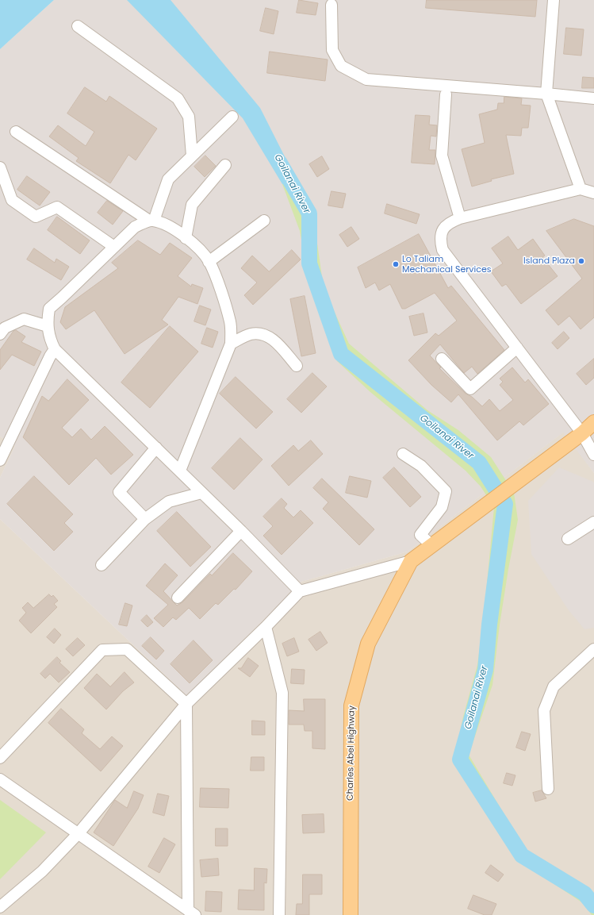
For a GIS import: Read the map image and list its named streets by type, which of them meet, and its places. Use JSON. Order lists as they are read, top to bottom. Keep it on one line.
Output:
{"streets":{"main road":["Charles Abel Highway"]},"water":["Goilanai River"],"places":["Island Plaza","Lo Taliam Mechanical Services"]}
